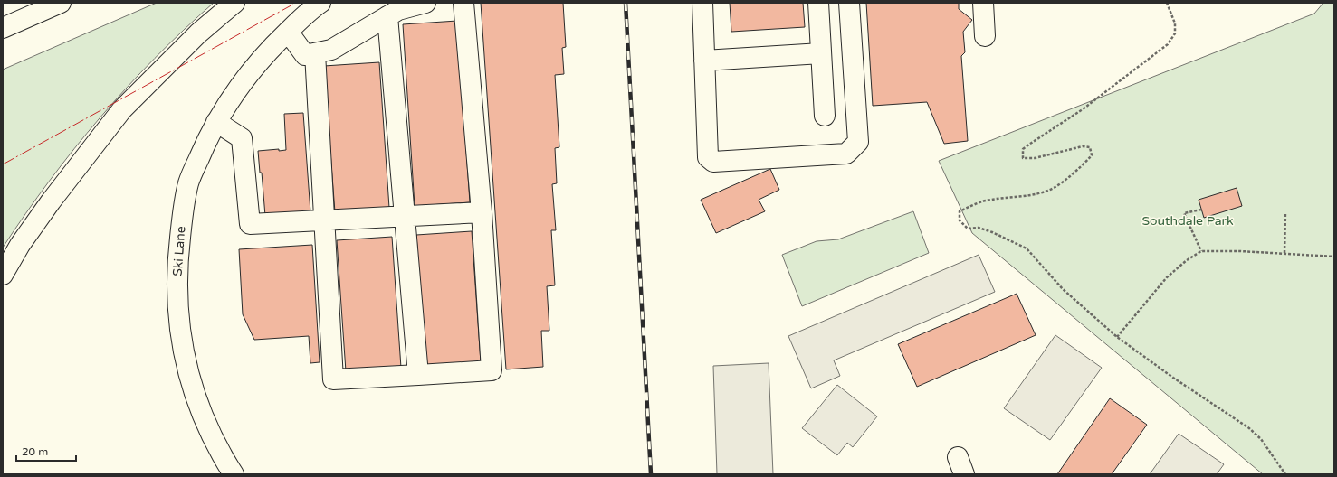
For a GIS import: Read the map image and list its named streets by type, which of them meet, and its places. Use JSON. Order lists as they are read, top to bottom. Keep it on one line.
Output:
{"streets":{"main road":["Ski Lane"]},"parks":["Southdale Park"],"scale_bar":"20 m"}
